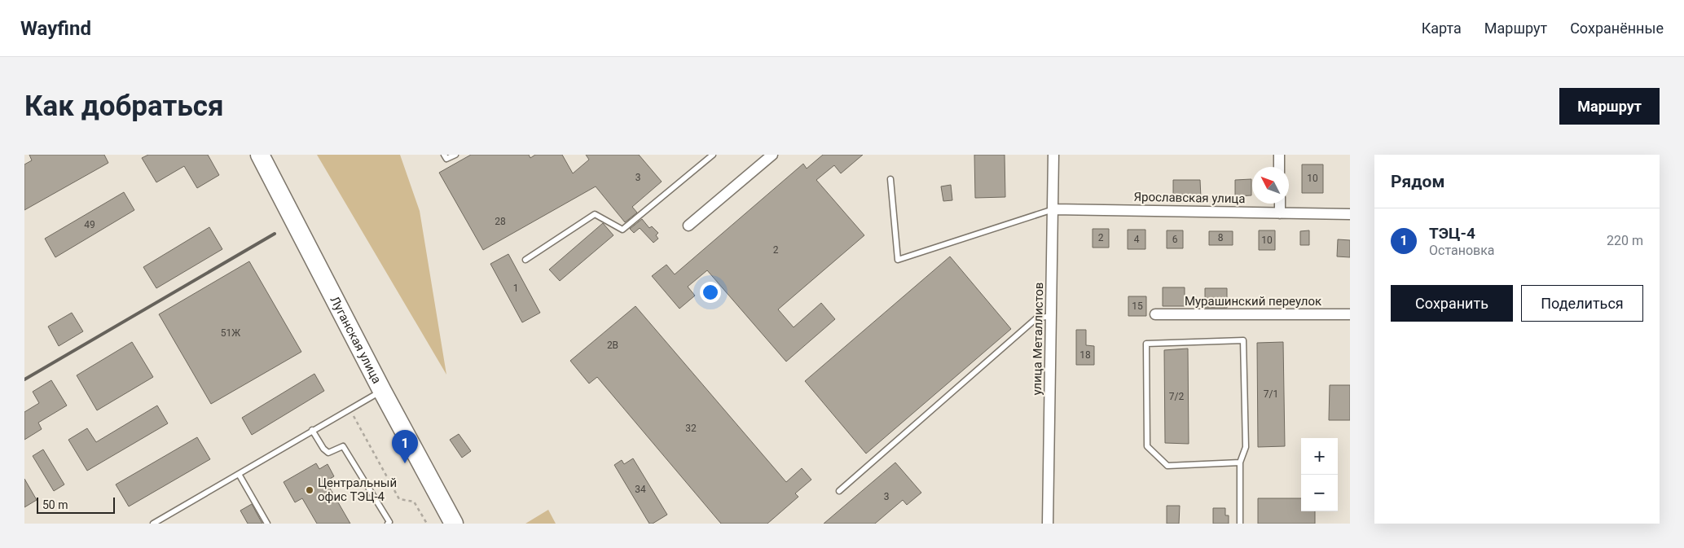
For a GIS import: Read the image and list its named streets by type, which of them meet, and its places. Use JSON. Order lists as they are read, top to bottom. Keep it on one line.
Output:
{"streets":{"highway":["Луганская улица"],"street":["Ярославская улица","Мурашинский переулок","улица Металлистов"]},"crossings":[["Ярославская улица","улица Металлистов"]],"places":["Центральный офис ТЭЦ-4"],"house_numbers":["3","10","28","49","2","8","4","6","10","2","1","15","51Ж","2В","18","7/1","7/2","32","34","3"],"scale_bar":"50 m","north":"top left","page":{"header":"Wayfind","nav":["Карта","Маршрут","Сохранённые"],"buttons":["Маршрут",["Сохранить","Поделиться"]],"title":"Как добраться","heading":"Рядом","list":[{"mark":"1","name":"ТЭЦ-4","note":"Остановка","value":"220 m"}],"pins":"1","map_buttons":["+","−"],"scale":"50 m"}}
